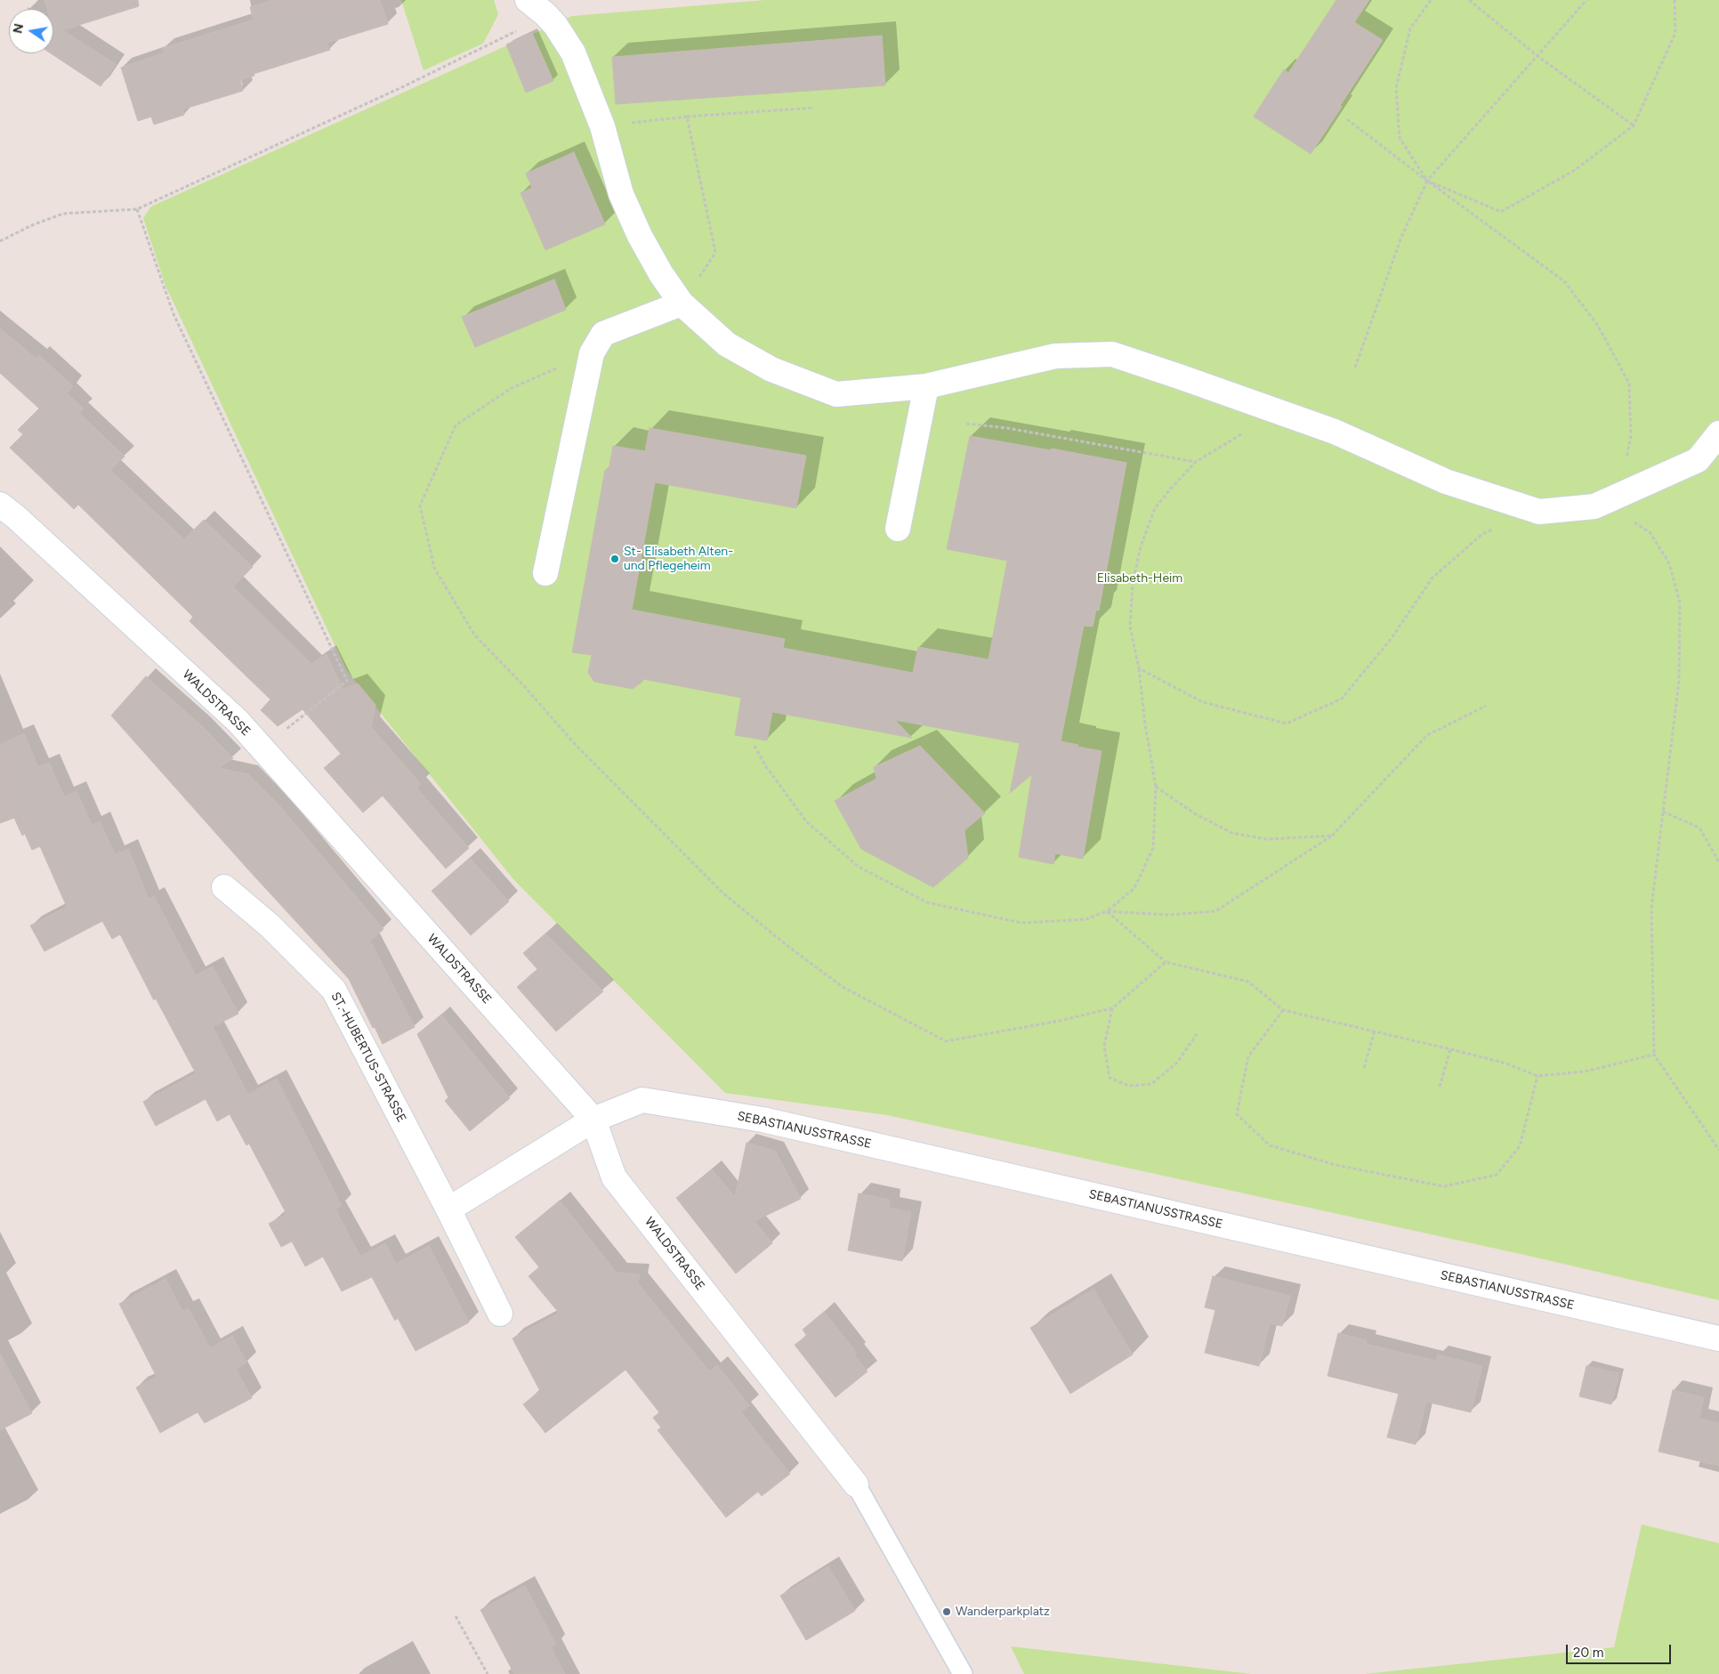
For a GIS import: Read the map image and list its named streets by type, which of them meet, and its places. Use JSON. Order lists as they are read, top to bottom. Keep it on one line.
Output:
{"streets":{"street":["WALDSTRASSE","ST.-HUBERTUS-STRASSE","SEBASTIANUSSTRASSE"]},"crossings":[["WALDSTRASSE","SEBASTIANUSSTRASSE"]],"parks":["Elisabeth-Heim"],"places":["St- Elisabeth Alten- und Pflegeheim","Wanderparkplatz"],"scale_bar":"20 m","north":"left"}
